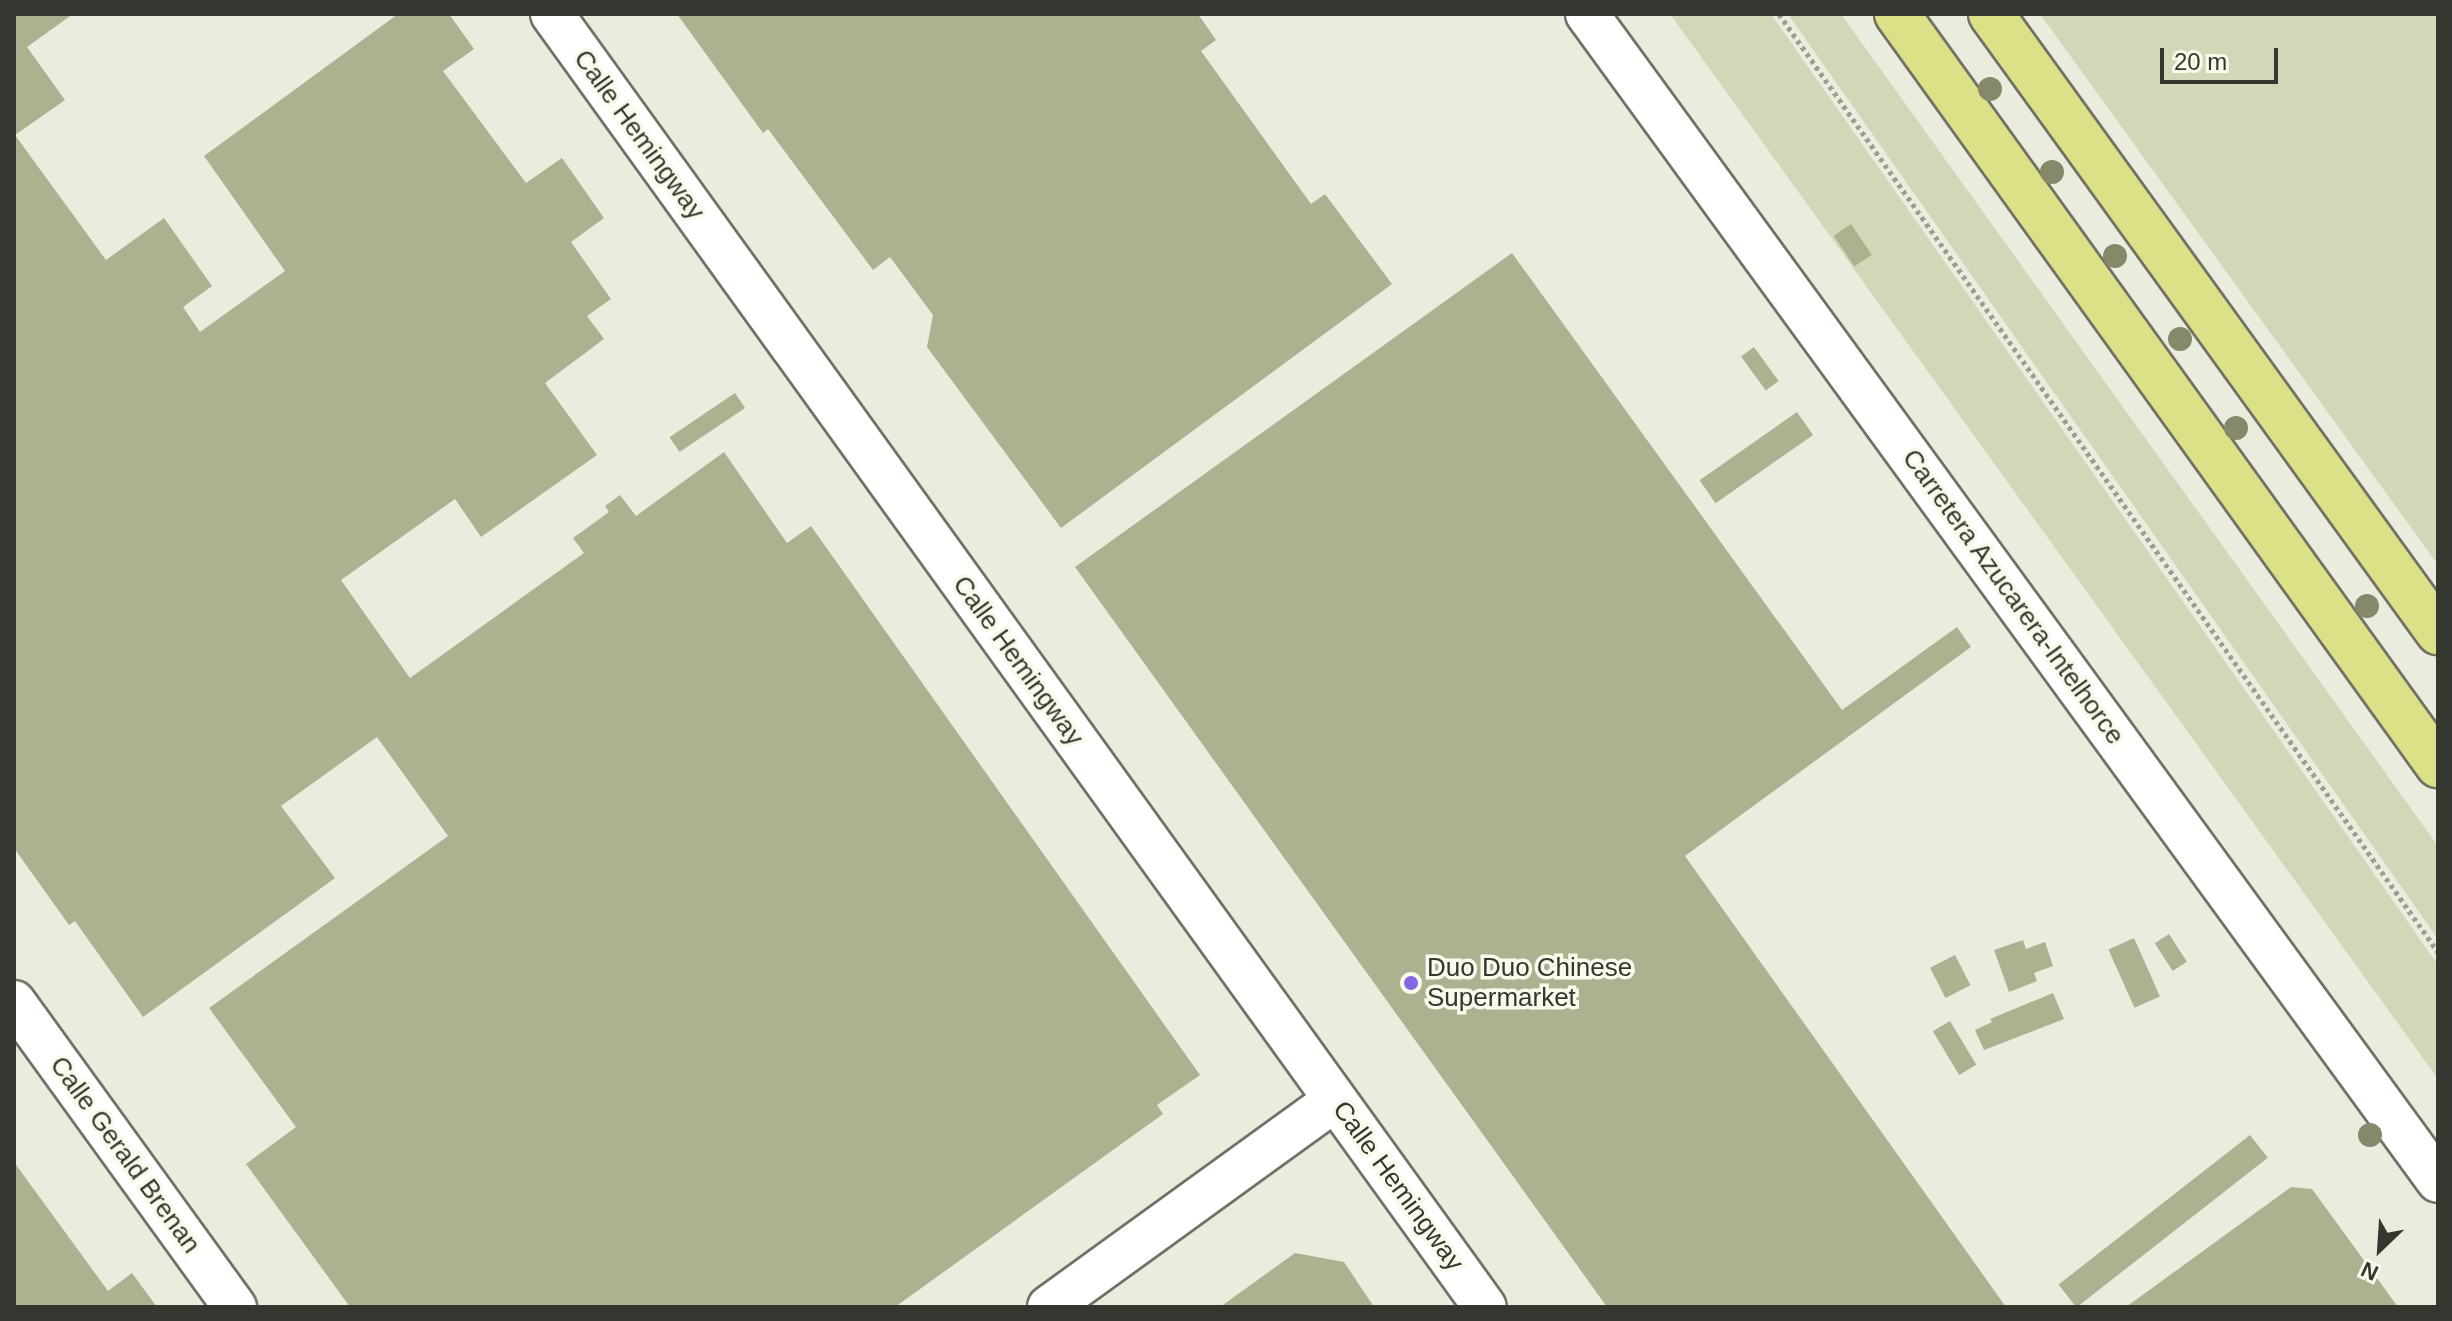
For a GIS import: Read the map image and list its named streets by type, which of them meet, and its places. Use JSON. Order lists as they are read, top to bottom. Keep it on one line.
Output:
{"streets":{"street":["Calle Hemingway","Carretera Azucarera-Intelhorce","Calle Gerald Brenan"]},"places":["Duo Duo Chinese Supermarket"],"scale_bar":"20 m","north":"bottom left"}
